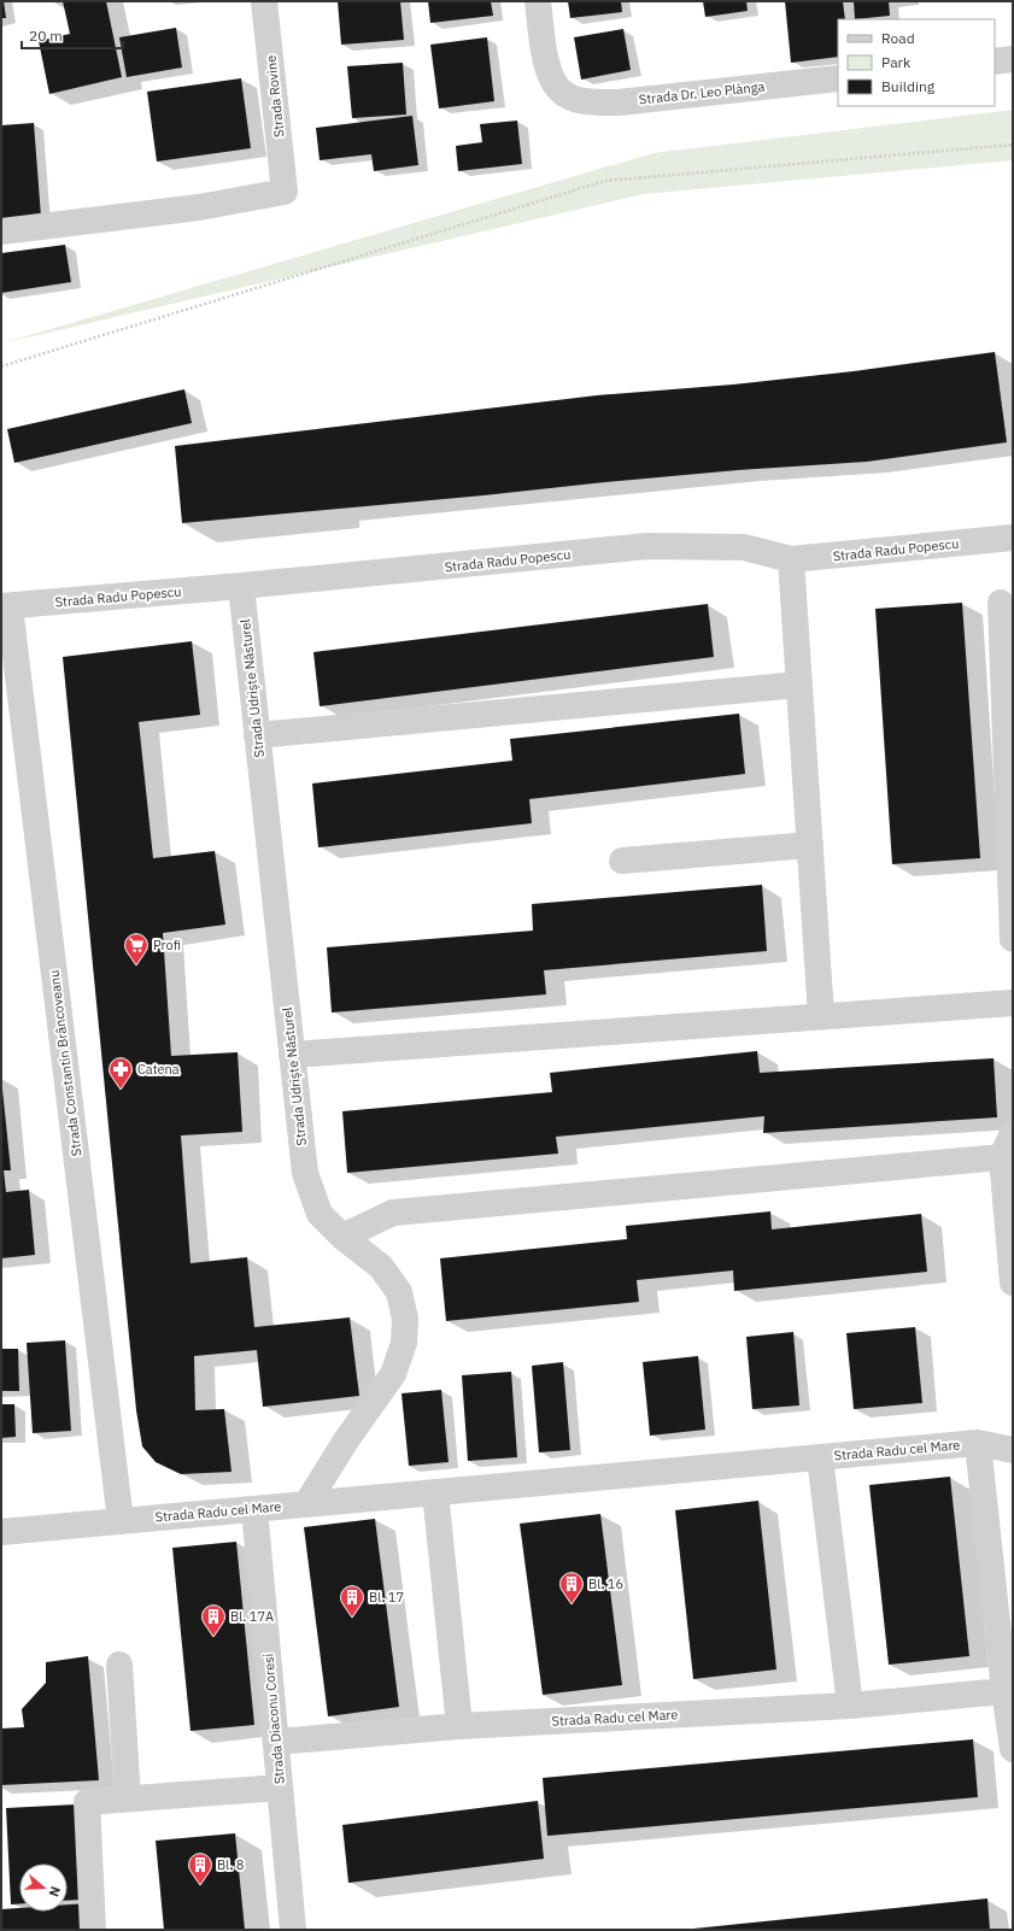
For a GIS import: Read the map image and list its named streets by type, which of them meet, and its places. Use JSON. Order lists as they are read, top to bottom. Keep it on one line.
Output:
{"streets":{"street":["Strada Dr. Leo Plànga","Strada Rovine","Strada Radu Popescu","Strada Udriște Năsturel","Strada Constantin Brâncoveanu","Strada Radu cel Mare","Strada Diaconu Coresi"]},"crossings":[["Strada Radu Popescu","Strada Udriște Năsturel"],["Strada Radu Popescu","Strada Constantin Brâncoveanu"],["Strada Udriște Năsturel","Strada Radu cel Mare"],["Strada Constantin Brâncoveanu","Strada Radu cel Mare"],["Strada Radu cel Mare","Strada Diaconu Coresi"]],"places":{"supermarket":["Profi"],"pharmacy":["Catena"],"building":["Bl. 16","Bl. 17","Bl. 17A","Bl. 8"]},"legend":["Road","Park","Building"],"scale_bar":"20 m","north":"right"}
